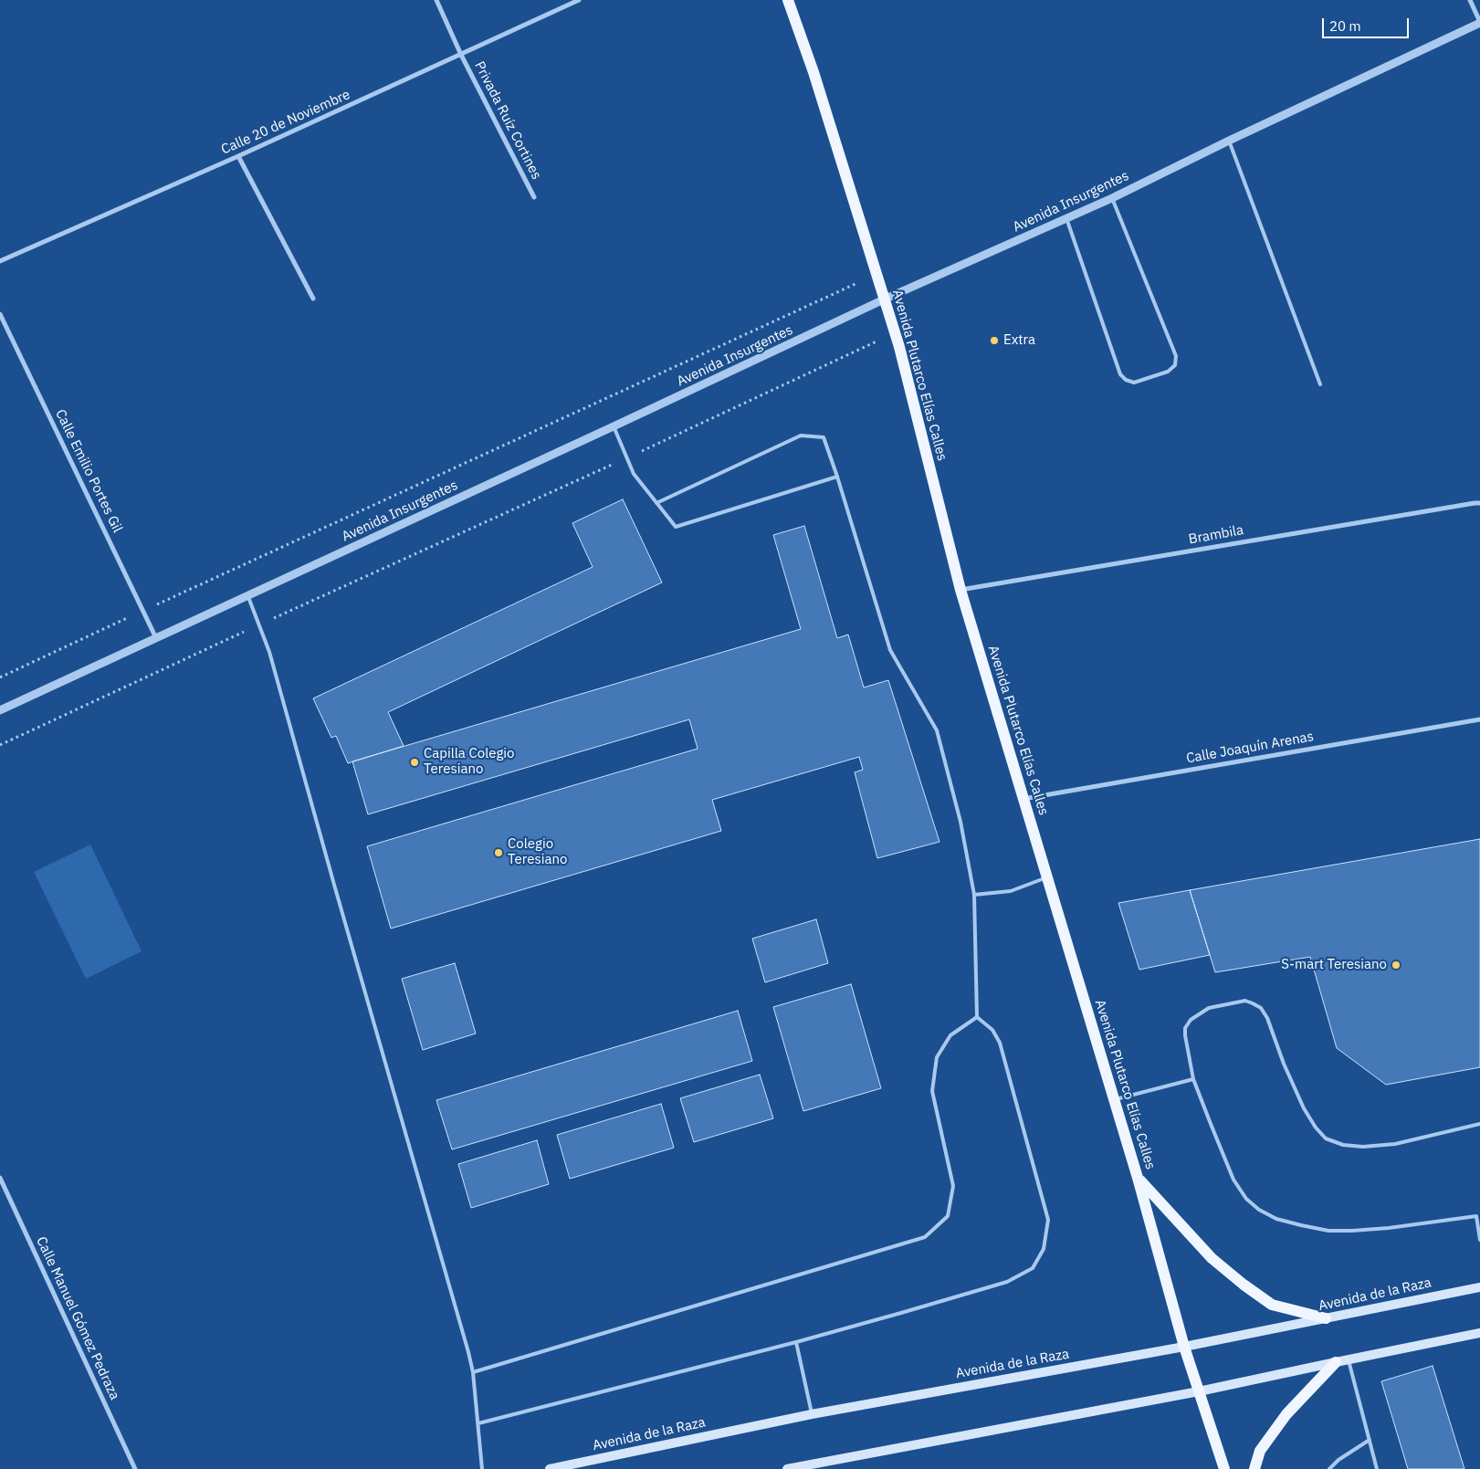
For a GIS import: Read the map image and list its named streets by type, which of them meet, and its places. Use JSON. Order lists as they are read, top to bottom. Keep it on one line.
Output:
{"streets":{"main road":["Avenida Plutarco Elías Calles","Avenida de la Raza"],"street":["Privada Ruíz Cortines","Calle 20 de Noviembre","Avenida Insurgentes","Calle Emilio Portes Gil","Brambila","Calle Joaquín Arenas","Calle Manuel Gómez Pedraza"]},"crossings":[["Privada Ruíz Cortines","Calle 20 de Noviembre"],["Avenida Insurgentes","Avenida Plutarco Elías Calles"],["Avenida Insurgentes","Calle Emilio Portes Gil"],["Avenida Plutarco Elías Calles","Brambila"],["Avenida Plutarco Elías Calles","Calle Joaquín Arenas"],["Avenida Plutarco Elías Calles","Avenida de la Raza"]],"places":["Extra","Capilla Colegio Teresiano","Colegio Teresiano","S-mart Teresiano"],"scale_bar":"20 m"}
